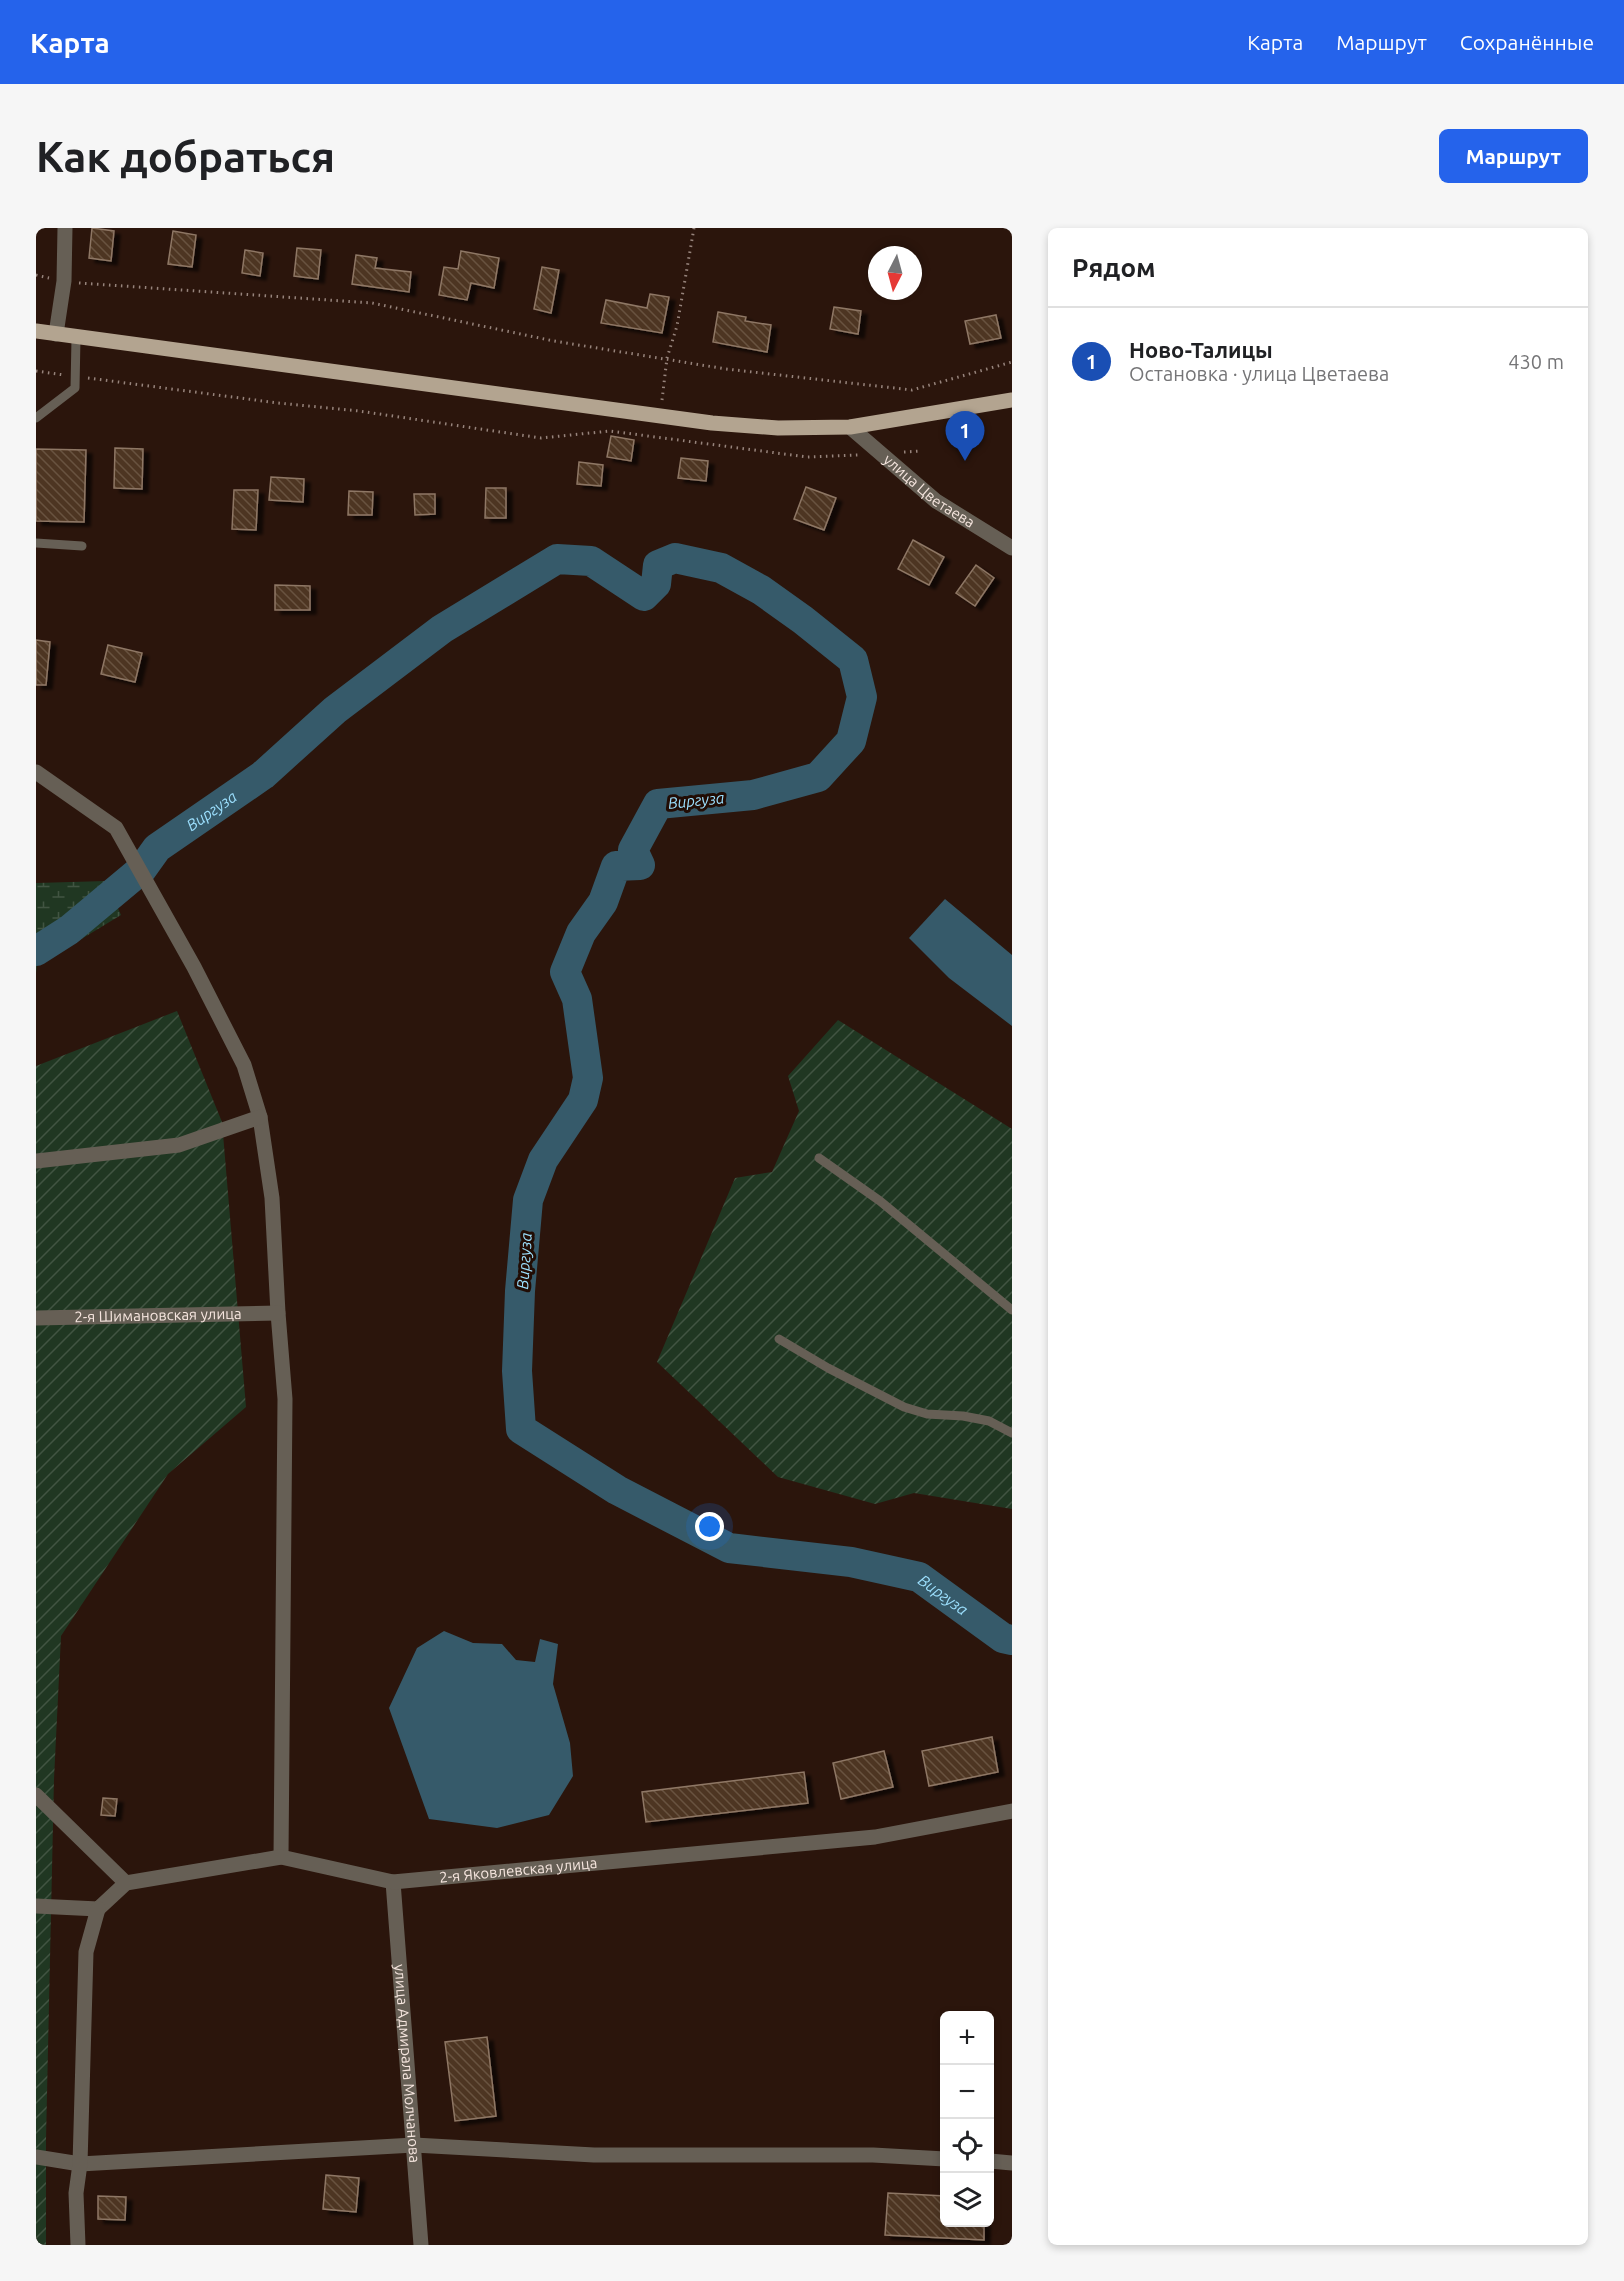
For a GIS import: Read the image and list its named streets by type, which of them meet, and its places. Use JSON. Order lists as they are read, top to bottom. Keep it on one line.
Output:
{"streets":{"street":["улица Цветаева","2-я Шимановская улица","2-я Яковлевская улица","улица Адмирала Молчанова"]},"crossings":[["2-я Яковлевская улица","улица Адмирала Молчанова"]],"water":["Виргуза"],"north":"bottom","page":{"header":"Карта","nav":["Карта","Маршрут","Сохранённые"],"buttons":"Маршрут","title":"Как добраться","heading":"Рядом","list":[{"mark":"1","name":"Ново-Талицы","note":"Остановка · улица Цветаева","value":"430 m"}],"pins":"1","map_buttons":["+","−"]}}
